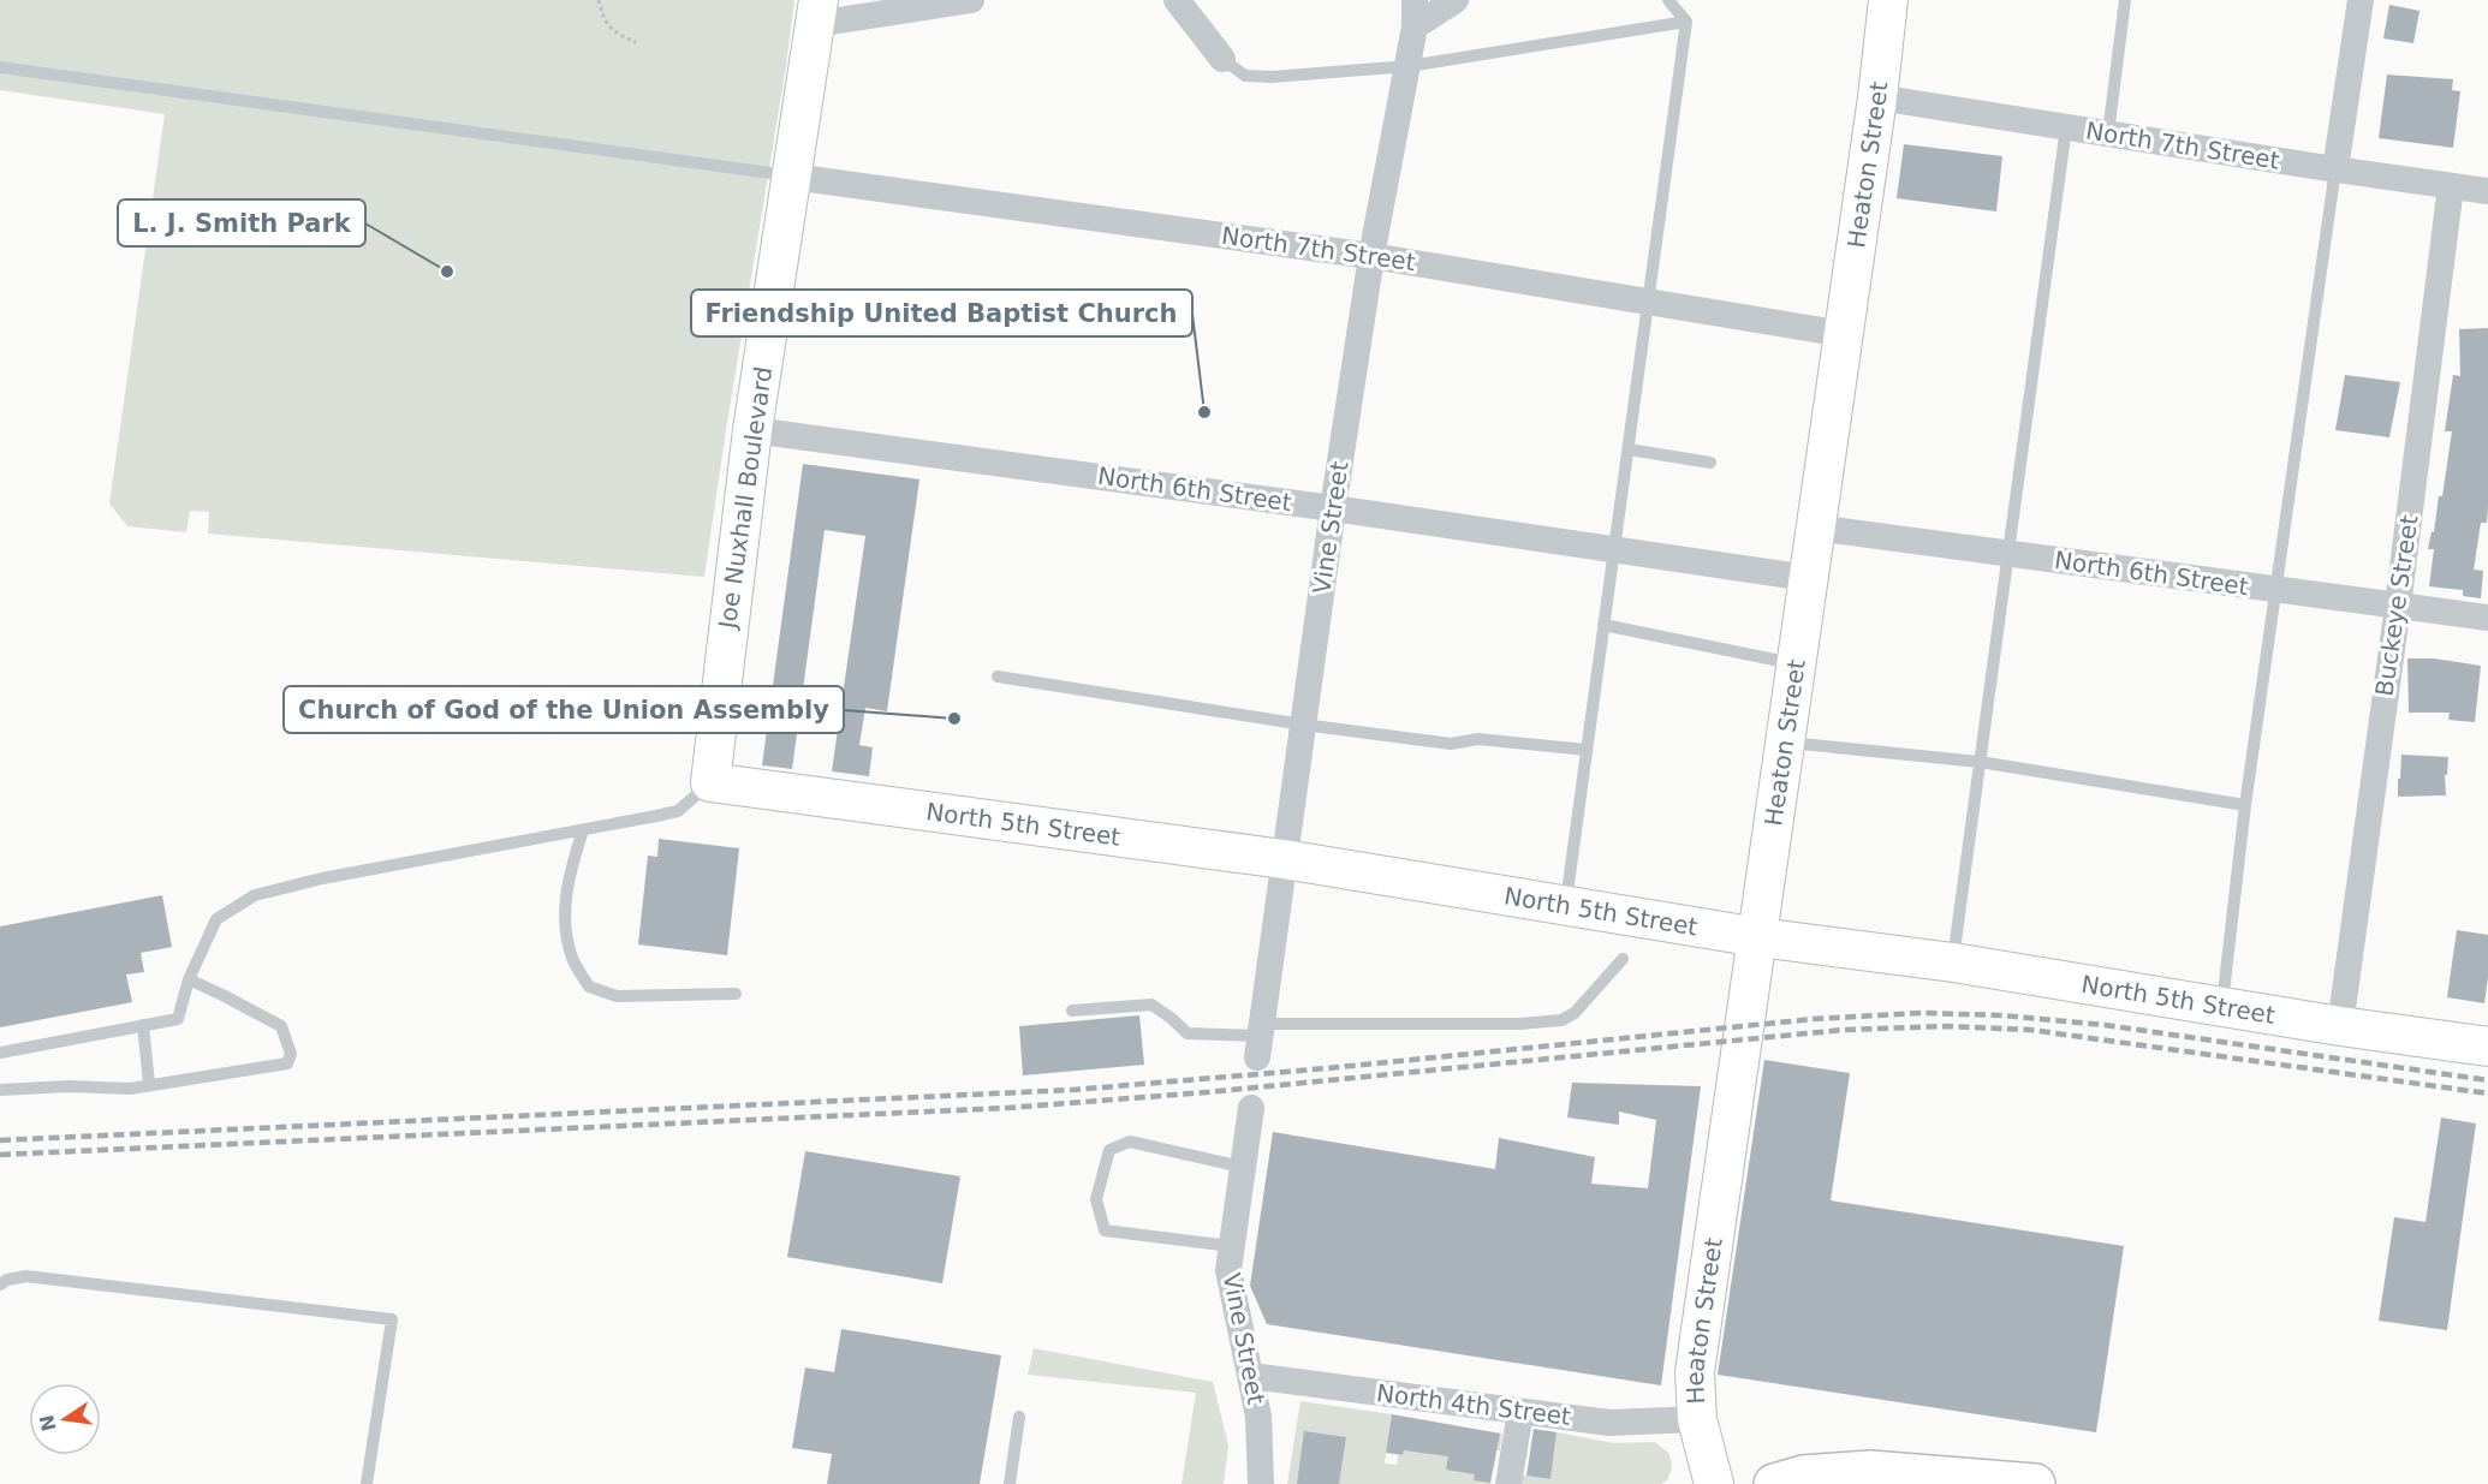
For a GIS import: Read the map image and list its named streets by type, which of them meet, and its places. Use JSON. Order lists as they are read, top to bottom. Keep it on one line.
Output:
{"streets":{"street":["North 7th Street","Heaton Street","North 6th Street","Joe Nuxhall Boulevard","Vine Street","Buckeye Street","North 5th Street","North 4th Street"]},"crossings":[["North 7th Street","Heaton Street"],["North 7th Street","Joe Nuxhall Boulevard"],["North 7th Street","Vine Street"],["North 7th Street","Buckeye Street"],["Heaton Street","North 6th Street"],["Heaton Street","North 5th Street"],["Heaton Street","North 4th Street"],["North 6th Street","Joe Nuxhall Boulevard"],["North 6th Street","Vine Street"],["North 6th Street","Buckeye Street"],["Joe Nuxhall Boulevard","North 5th Street"],["Vine Street","North 5th Street"],["Vine Street","North 4th Street"],["Buckeye Street","North 5th Street"]],"places":["L. J. Smith Park","Friendship United Baptist Church","Church of God of the Union Assembly"],"north":"left"}
